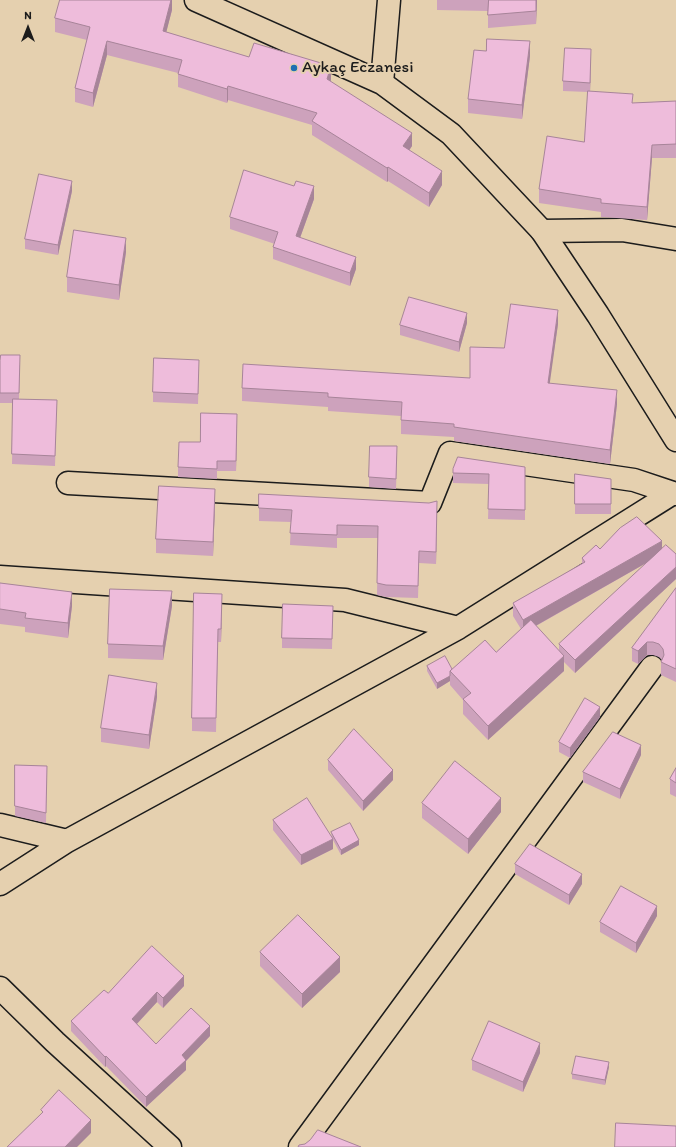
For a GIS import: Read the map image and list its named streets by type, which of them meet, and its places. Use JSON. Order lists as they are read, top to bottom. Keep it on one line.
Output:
{"places":["Aykaç Eczanesi"],"north":"top"}
